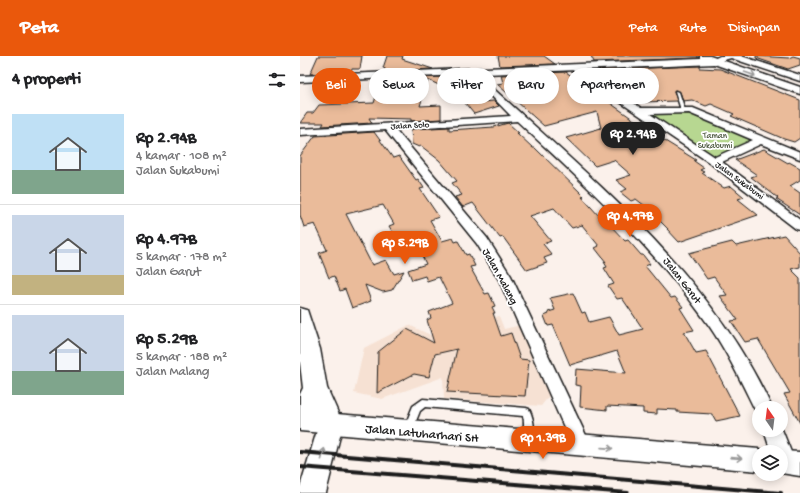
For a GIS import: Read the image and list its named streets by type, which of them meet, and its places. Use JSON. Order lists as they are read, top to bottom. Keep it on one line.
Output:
{"streets":{"street":["Jalan Solo","Jalan Sukabumi","Jalan Malang","Jalan Garut","Jalan Latuharhari SH"]},"crossings":[["Jalan Solo","Jalan Malang"],["Jalan Solo","Jalan Garut"],["Jalan Malang","Jalan Latuharhari SH"]],"one_way":["Jalan Latuharhari SH"],"parks":["Taman Sukabumi"],"north":"top","page":{"header":"Peta","nav":["Peta","Rute","Disimpan"],"heading":"4 properti","chip":["Beli","Sewa","Filter","Baru","Apartemen"],"list":[{"name":"Rp 2.94B","note":"4 kamar · 108 m² · Jalan Sukabumi"},{"name":"Rp 4.97B","note":"5 kamar · 178 m² · Jalan Garut"},{"name":"Rp 5.29B","note":"5 kamar · 188 m² · Jalan Malang"}],"price":["Rp 2.94B","Rp 4.97B","Rp 5.29B","Rp 1.39B"]}}
